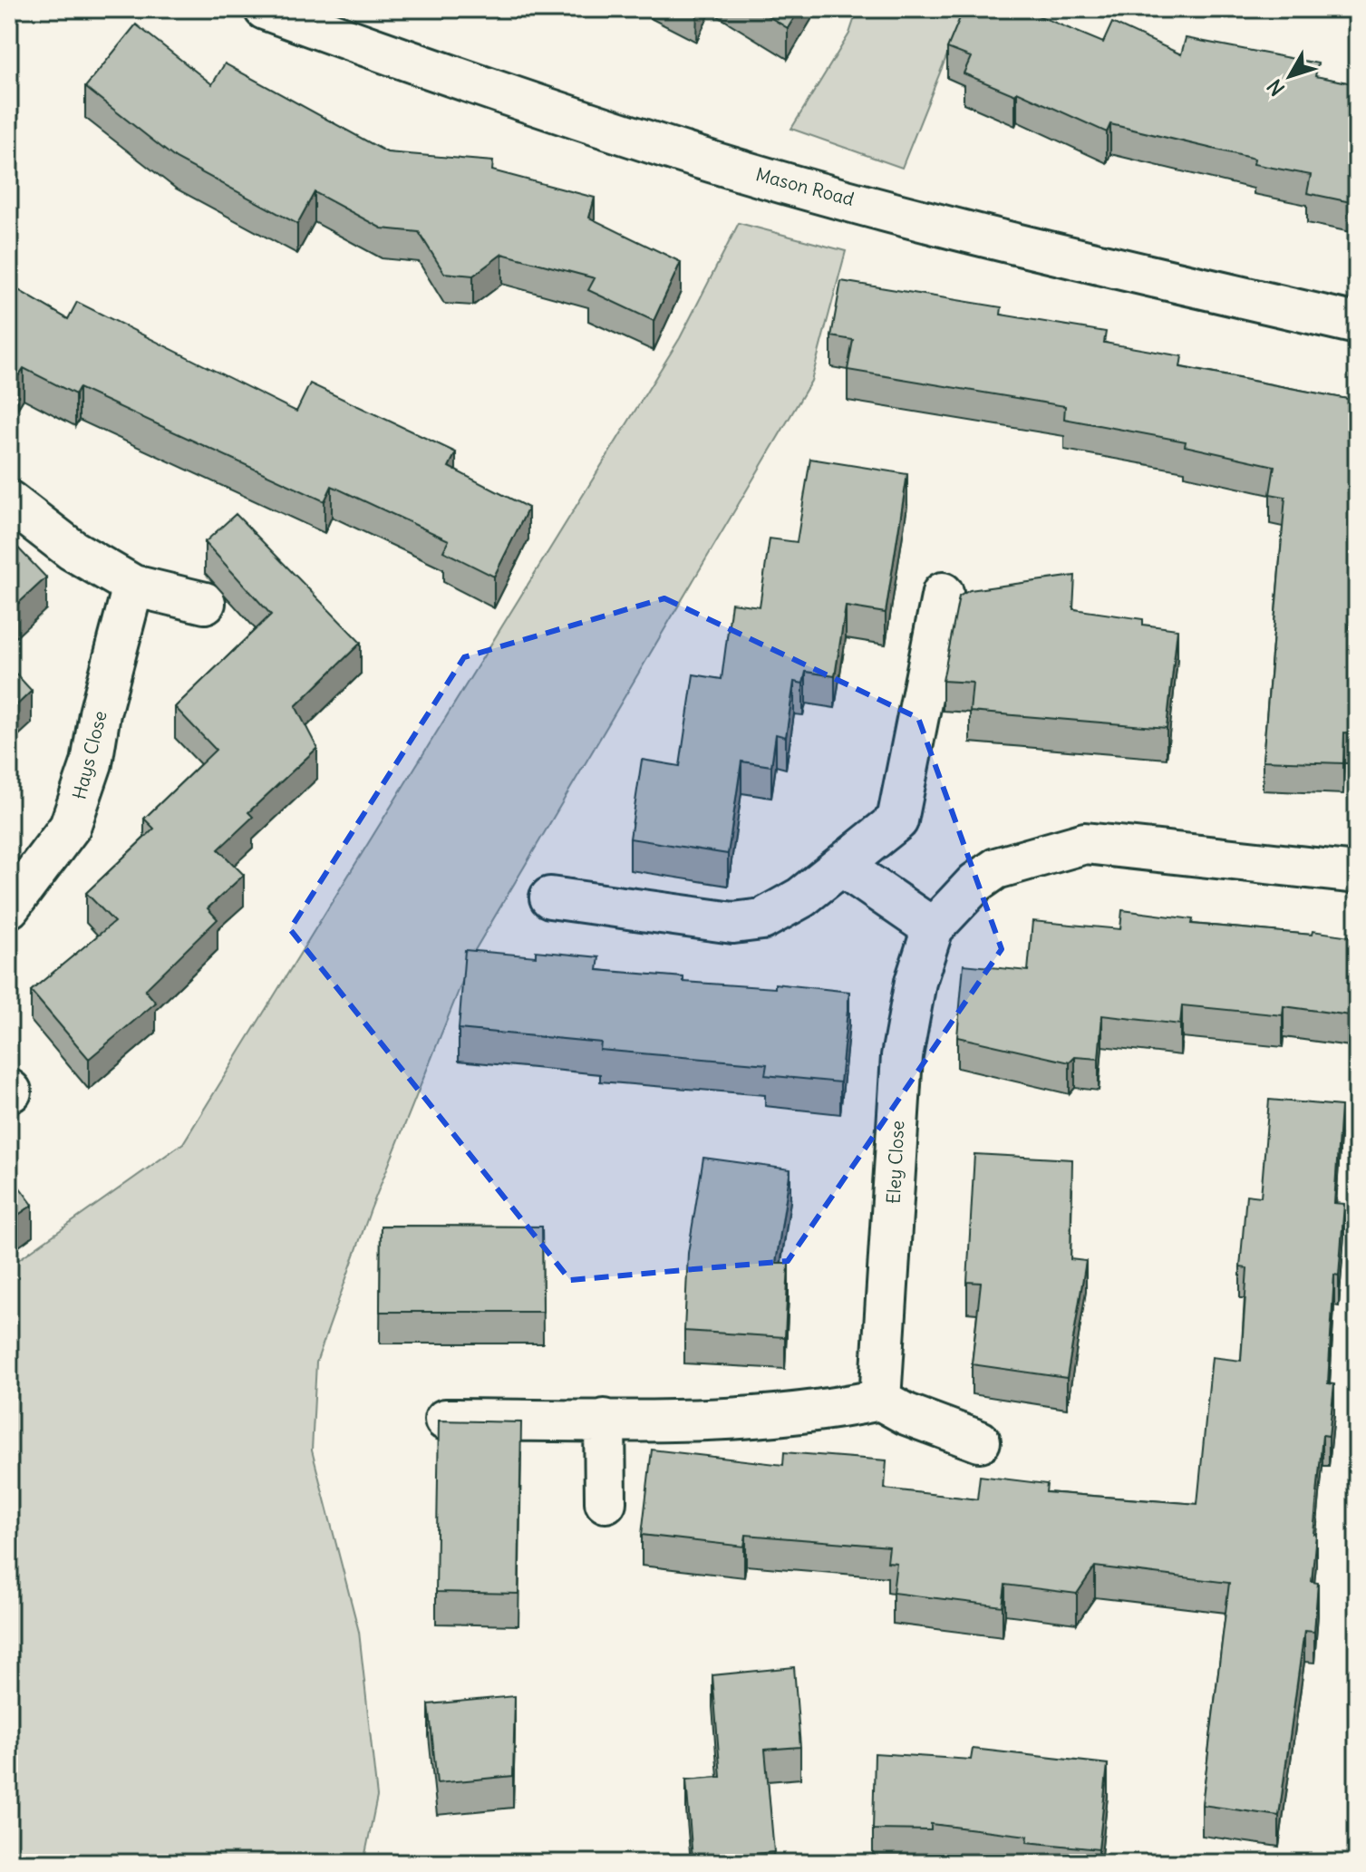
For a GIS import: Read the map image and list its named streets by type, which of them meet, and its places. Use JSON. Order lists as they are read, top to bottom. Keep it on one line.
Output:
{"streets":{"street":["Mason Road","Hays Close","Eley Close"]},"north":"bottom left"}
